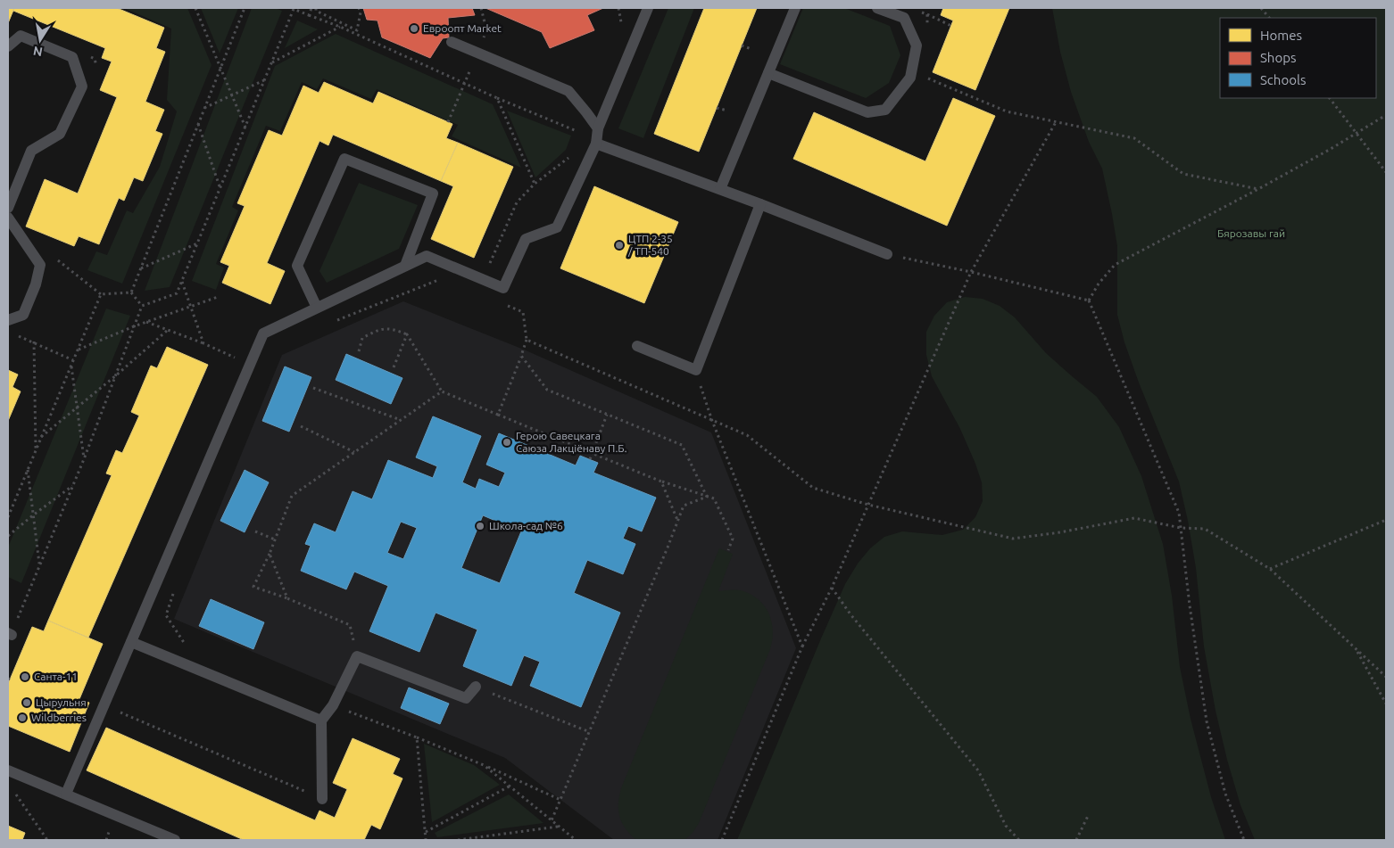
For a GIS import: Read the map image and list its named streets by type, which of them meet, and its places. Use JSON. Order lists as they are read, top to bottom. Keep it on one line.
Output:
{"parks":["Бярозавы гай"],"places":["Евроопт Market","ЦТП 2-35 / ТП-540","Герою Савецкага Саюза Лакціёнаву П.Б.","Школа-сад №6","Санта-11","Цырульня","Wildberries"],"legend":["Homes","Shops","Schools"],"north":"bottom"}
